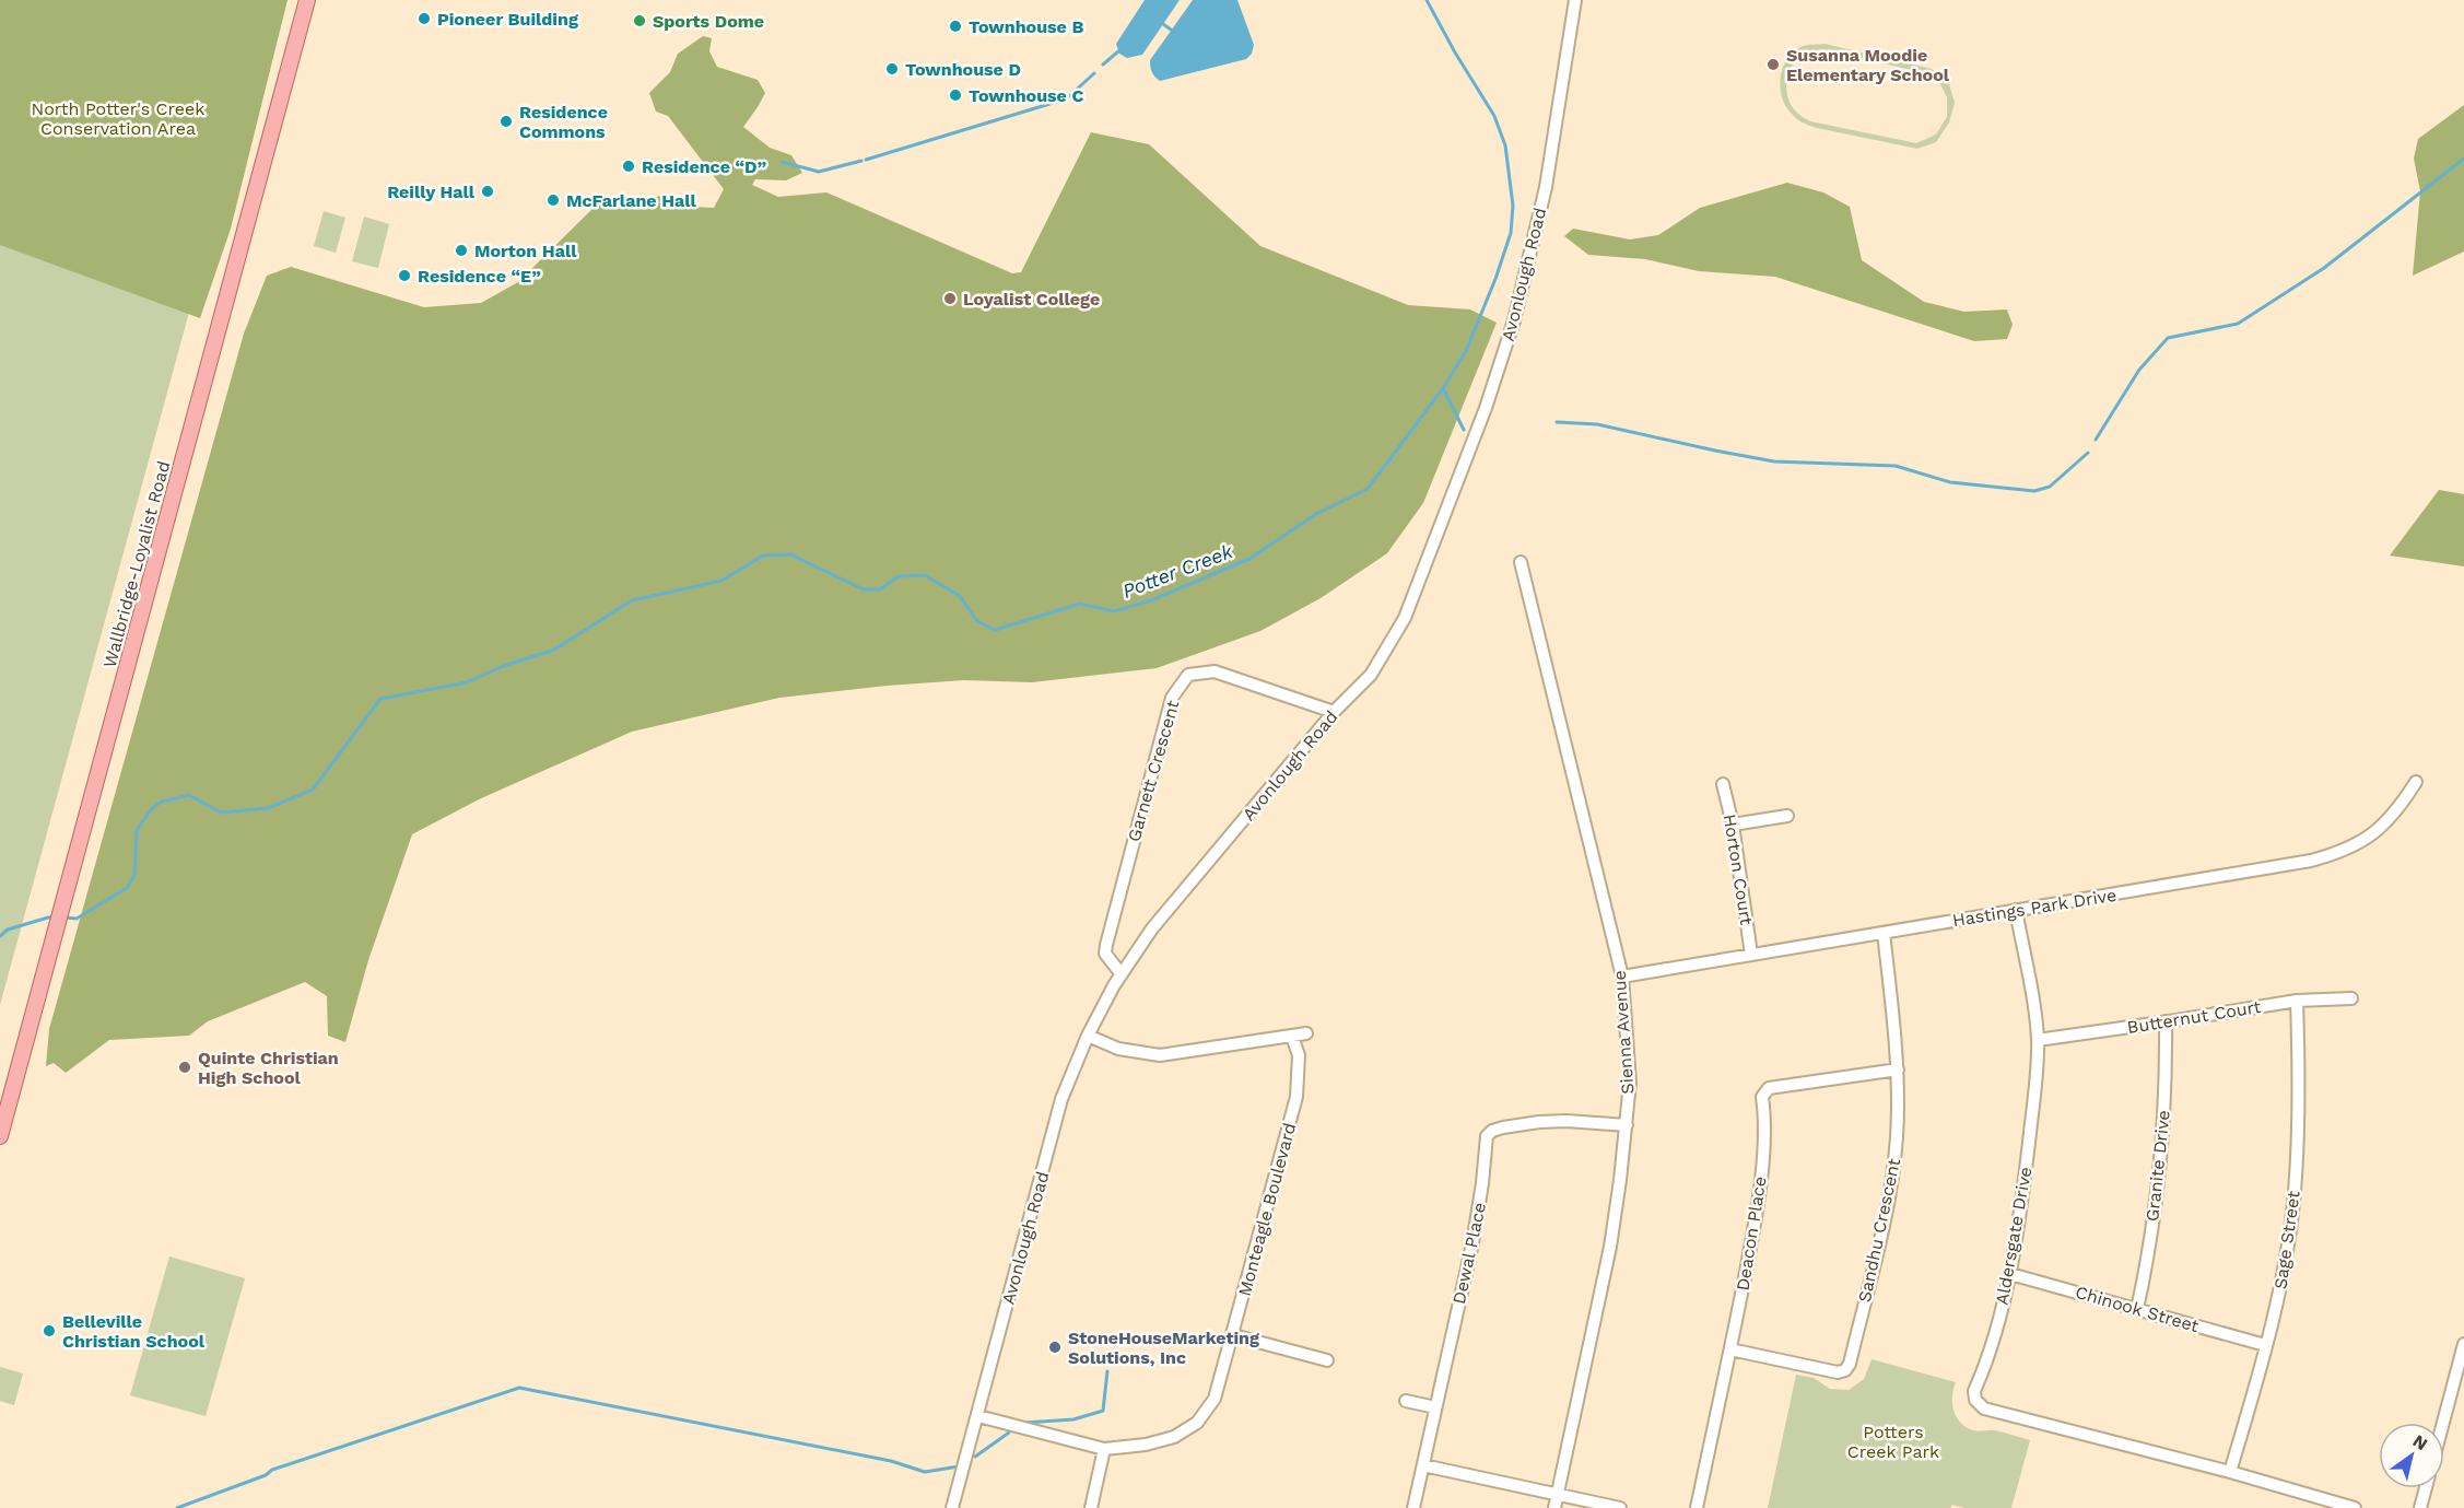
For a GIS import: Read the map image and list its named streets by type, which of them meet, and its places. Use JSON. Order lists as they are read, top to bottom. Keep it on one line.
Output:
{"streets":{"main road":["Wallbridge-Loyalist Road"],"street":["Avonlough Road","Garnett Crescent","Horton Court","Hastings Park Drive","Butternut Court","Sienna Avenue","Granite Drive","Monteagle Boulevard","Sandhu Crescent","Deacon Place","Aldersgate Drive","Sage Street","Dewal Place","Chinook Street"]},"crossings":[["Avonlough Road","Garnett Crescent"],["Avonlough Road","Monteagle Boulevard"],["Horton Court","Hastings Park Drive"],["Hastings Park Drive","Sienna Avenue"],["Hastings Park Drive","Sandhu Crescent"],["Hastings Park Drive","Aldersgate Drive"],["Butternut Court","Granite Drive"],["Butternut Court","Aldersgate Drive"],["Butternut Court","Sage Street"],["Sienna Avenue","Dewal Place"],["Granite Drive","Chinook Street"],["Sandhu Crescent","Deacon Place"],["Aldersgate Drive","Sage Street"],["Aldersgate Drive","Chinook Street"],["Sage Street","Chinook Street"]],"water":["Potter Creek"],"parks":["North Potter's Creek Conservation Area","Potters Creek Park"],"places":["Pioneer Building","Sports Dome","Townhouse B","Susanna Moodie Elementary School","Townhouse D","Townhouse C","Residence Commons","Residence “D”","Reilly Hall","McFarlane Hall","Morton Hall","Residence “E”","Loyalist College","Quinte Christian High School","Belleville Christian School","StoneHouseMarketing Solutions, Inc"],"north":"top right"}
